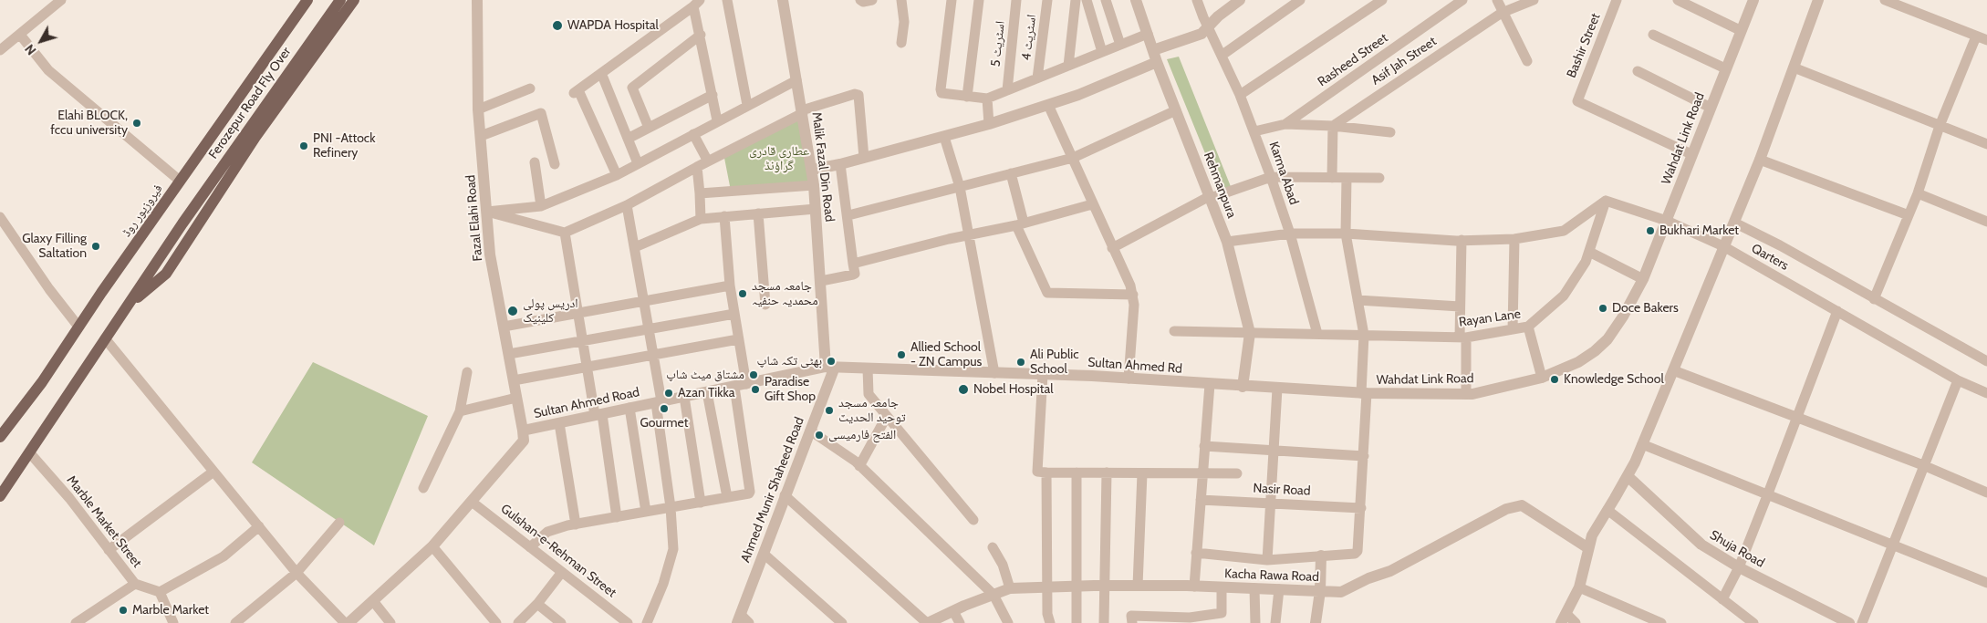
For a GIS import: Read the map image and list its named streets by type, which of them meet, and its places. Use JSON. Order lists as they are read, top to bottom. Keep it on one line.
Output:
{"streets":{"main road":["Ferozepur Road Fly Over","فیروزپور روڈ"],"street":["اسٹریٹ 4","اسٹریٹ 5","Bashir Street","Rasheed Street","Asif Jah Street","Wahdat Link Road","Malik Fazal Din Road","Karma Abad","Rehmanpura","Fazal Elahi Road","Qarters","Rayan Lane","Sultan Ahmed Rd","Sultan Ahmed Road","Ahmed Munir Shaheed Road","Nasir Road","Marble Market Street","Shuja Road","Gulshan-e-Rehman Street","Kacha Rawa Road"]},"crossings":[["Bashir Street","Wahdat Link Road"],["Rasheed Street","Karma Abad"],["Wahdat Link Road","Rehmanpura"],["Wahdat Link Road","Qarters"],["Wahdat Link Road","Sultan Ahmed Rd"],["Malik Fazal Din Road","Sultan Ahmed Rd"],["Malik Fazal Din Road","Sultan Ahmed Road"],["Malik Fazal Din Road","Ahmed Munir Shaheed Road"],["Karma Abad","Rayan Lane"],["Rehmanpura","Rayan Lane"],["Rehmanpura","Sultan Ahmed Rd"],["Fazal Elahi Road","Sultan Ahmed Road"],["Qarters","Rayan Lane"],["Sultan Ahmed Rd","Sultan Ahmed Road"],["Sultan Ahmed Rd","Ahmed Munir Shaheed Road"],["Sultan Ahmed Road","Ahmed Munir Shaheed Road"],["Sultan Ahmed Road","Gulshan-e-Rehman Street"]],"parks":["عطاری قادری گراؤنڈ"],"places":["WAPDA Hospital","Elahi BLOCK, fccu university","PNI -Attock Refinery","Bukhari Market","Glaxy Filling Saltation","جامعہ مسجد محمدیہ حنفیہ","Doce Bakers","ادریس پولی کلینیک","Allied School - ZN Campus","بھٹی تکہ شاپ","Ali Public School","مشتاق میٹ شاپ","Knowledge School","Paradise Gift Shop","Nobel Hospital","Azan Tikka","Gourmet","جامعہ مسجد توحید الحدیٽ","الفتح فارمیسی","Marble Market"],"north":"bottom left"}
